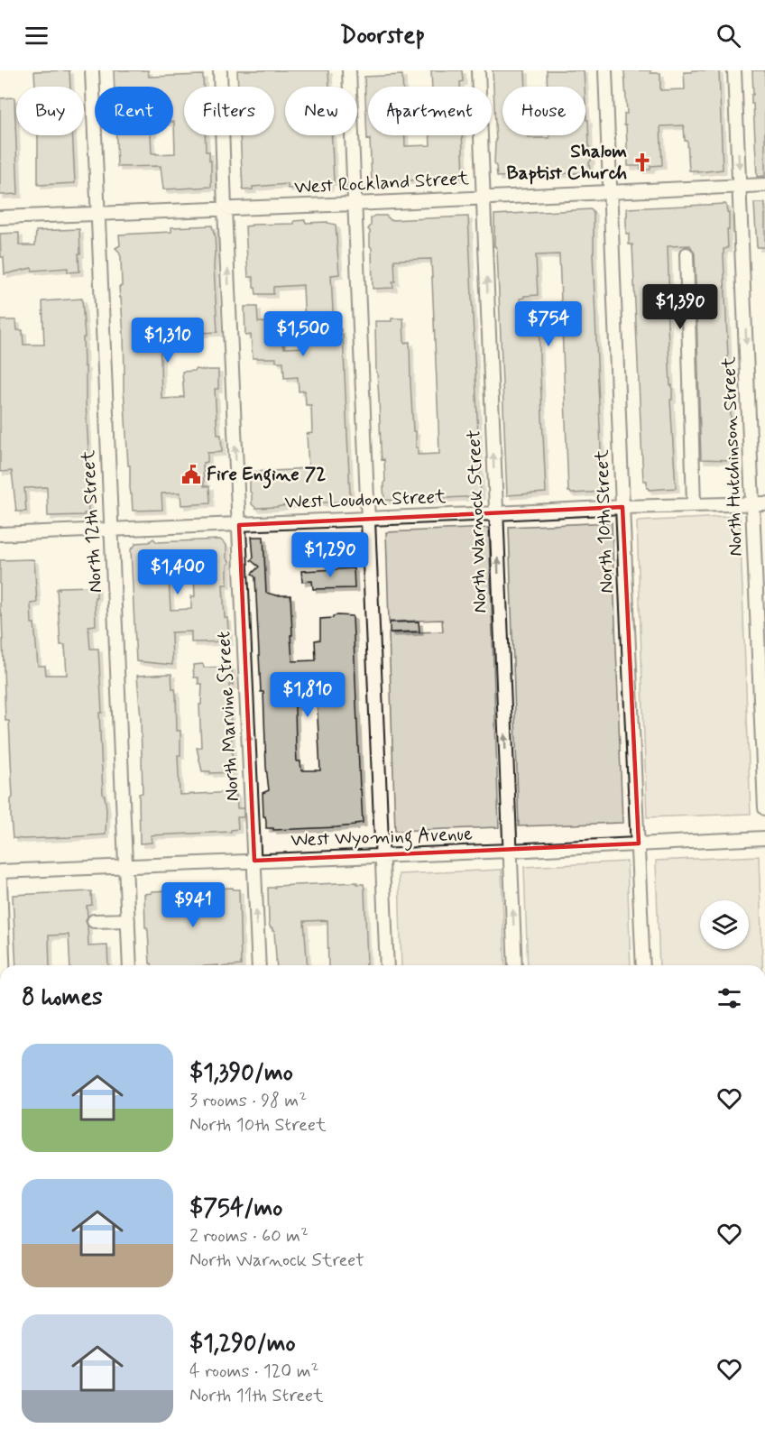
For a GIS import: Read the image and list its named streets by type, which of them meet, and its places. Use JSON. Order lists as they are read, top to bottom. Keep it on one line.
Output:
{"streets":{"street":["West Rockland Street","North Hutchinson Street","West Loudon Street","North 12th Street","North Warnock Street","North 10th Street","North Marvine Street","West Wyoming Avenue"]},"crossings":[["West Rockland Street","North Hutchinson Street"],["West Rockland Street","North 12th Street"],["West Rockland Street","North Warnock Street"],["West Rockland Street","North 10th Street"],["West Rockland Street","North Marvine Street"],["North Hutchinson Street","West Loudon Street"],["West Loudon Street","North 12th Street"],["West Loudon Street","North Warnock Street"],["West Loudon Street","North 10th Street"],["West Loudon Street","North Marvine Street"],["North 12th Street","West Wyoming Avenue"],["North Warnock Street","West Wyoming Avenue"],["North 10th Street","West Wyoming Avenue"],["North Marvine Street","West Wyoming Avenue"]],"one_way":["North Warnock Street","North Marvine Street"],"places":{"church":["Shalom Baptist Church"],"public building":["Fire Engine 72"]},"page":{"header":"Doorstep","chip":["Buy","Rent","Filters","New","Apartment","House"],"price":["$1,390","$754","$1,500","$1,310","$1,290","$1,400","$1,810","$941"],"heading":"8 homes","list":[{"name":"$1,390/mo","note":"3 rooms · 98 m² · North 10th Street"},{"name":"$754/mo","note":"2 rooms · 60 m² · North Warnock Street"},{"name":"$1,290/mo","note":"4 rooms · 120 m² · North 11th Street"}]}}
